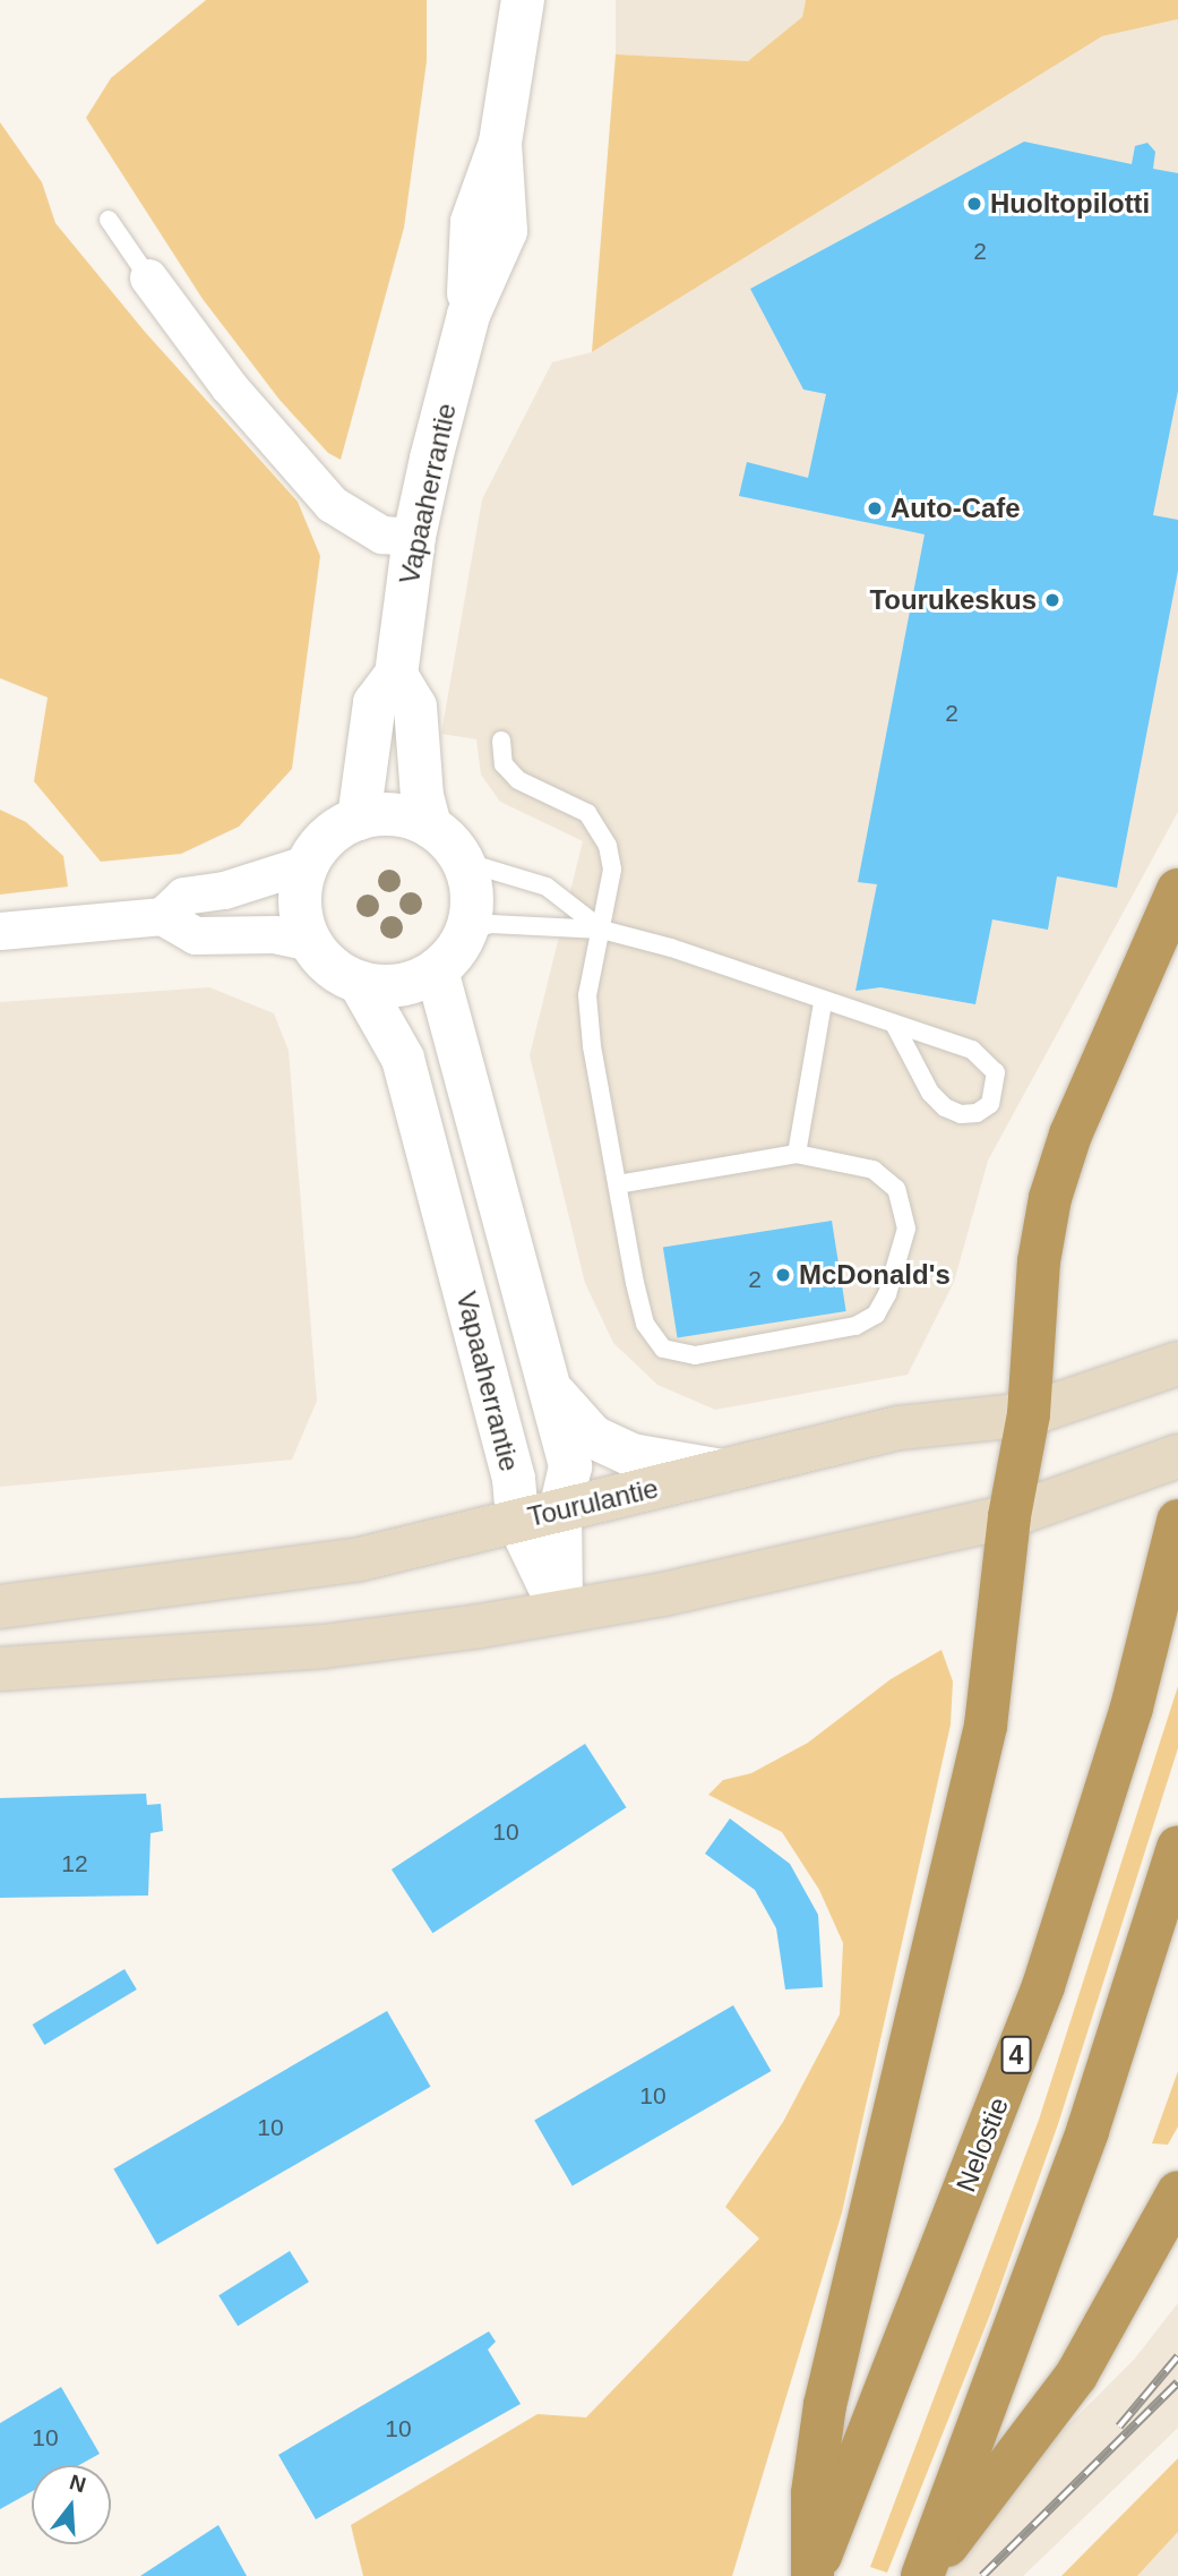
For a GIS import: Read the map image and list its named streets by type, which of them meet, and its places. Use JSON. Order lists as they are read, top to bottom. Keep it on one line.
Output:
{"streets":{"highway":["4","Nelostie"],"main road":["Tourulantie"],"street":["Vapaaherrantie"]},"crossings":[["Vapaaherrantie","Tourulantie"]],"places":["Huoltopilotti","Auto-Cafe","Tourukeskus","McDonald's"],"house_numbers":["2","2","2","10","12","10","10","10","10"],"north":"top"}
